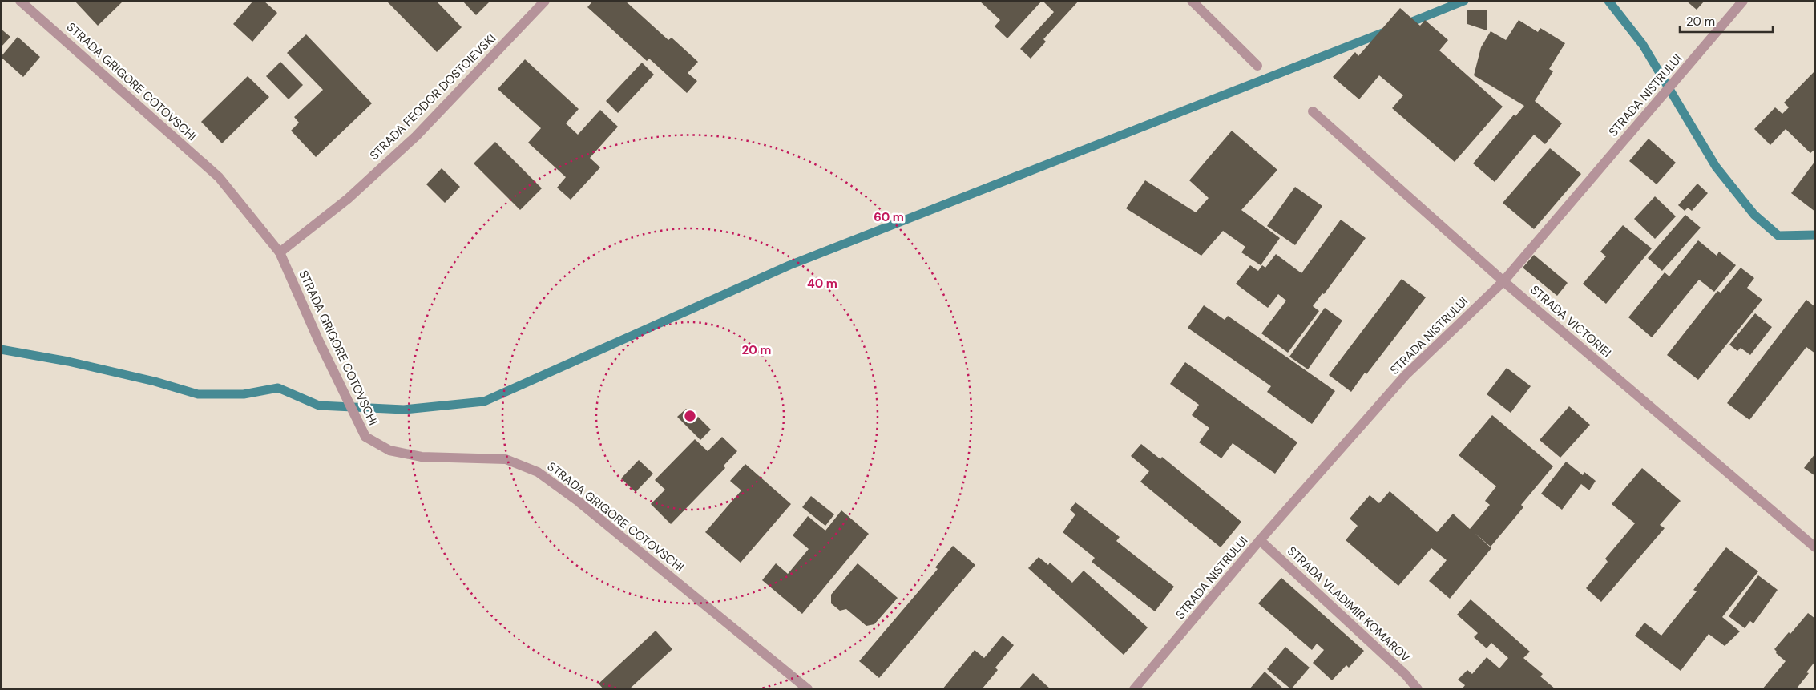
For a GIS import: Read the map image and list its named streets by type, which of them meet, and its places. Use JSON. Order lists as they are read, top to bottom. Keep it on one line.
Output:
{"streets":{"street":["STRADA GRIGORE COTOVSCHI","STRADA NISTRULUI","STRADA FEODOR DOSTOIEVSKI","STRADA VICTORIEI","STRADA VLADIMIR KOMAROV"]},"crossings":[["STRADA GRIGORE COTOVSCHI","STRADA FEODOR DOSTOIEVSKI"],["STRADA NISTRULUI","STRADA VICTORIEI"],["STRADA NISTRULUI","STRADA VLADIMIR KOMAROV"]],"scale_bar":"20 m","rings":["60 m","40 m","20 m"]}
